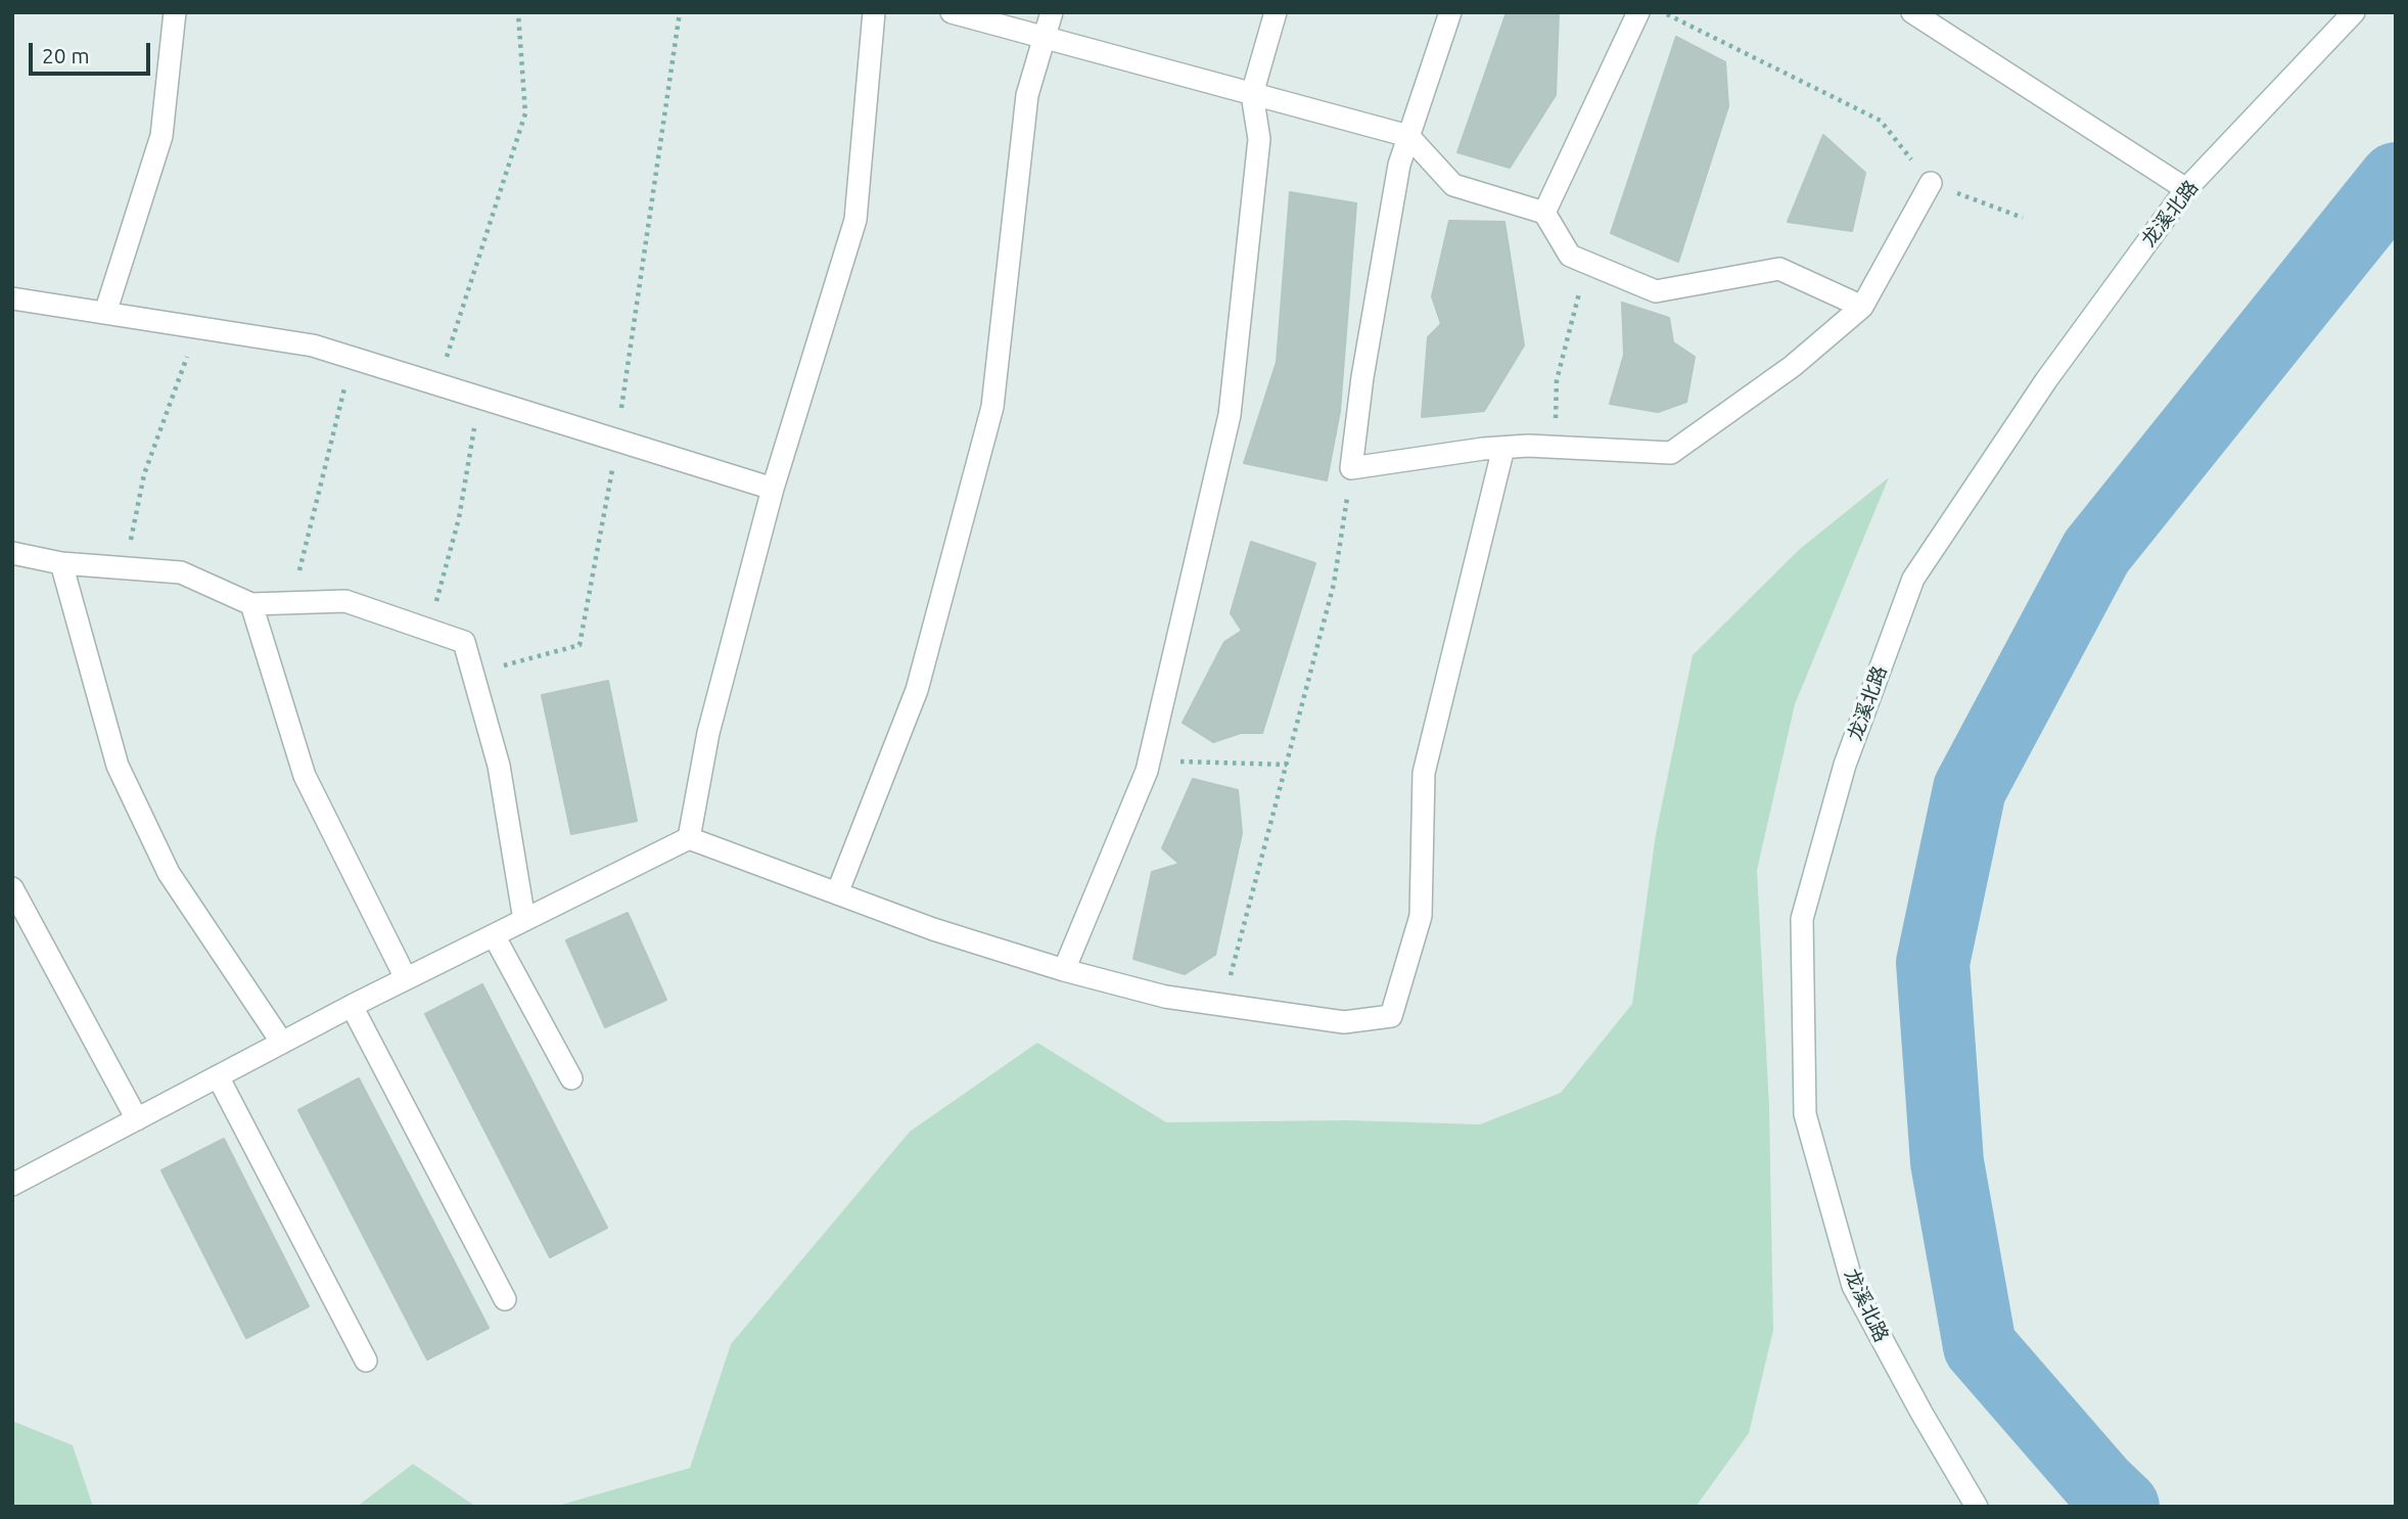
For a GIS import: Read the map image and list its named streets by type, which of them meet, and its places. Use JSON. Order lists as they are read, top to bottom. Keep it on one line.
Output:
{"streets":{"street":["龙溪北路"]},"scale_bar":"20 m"}
